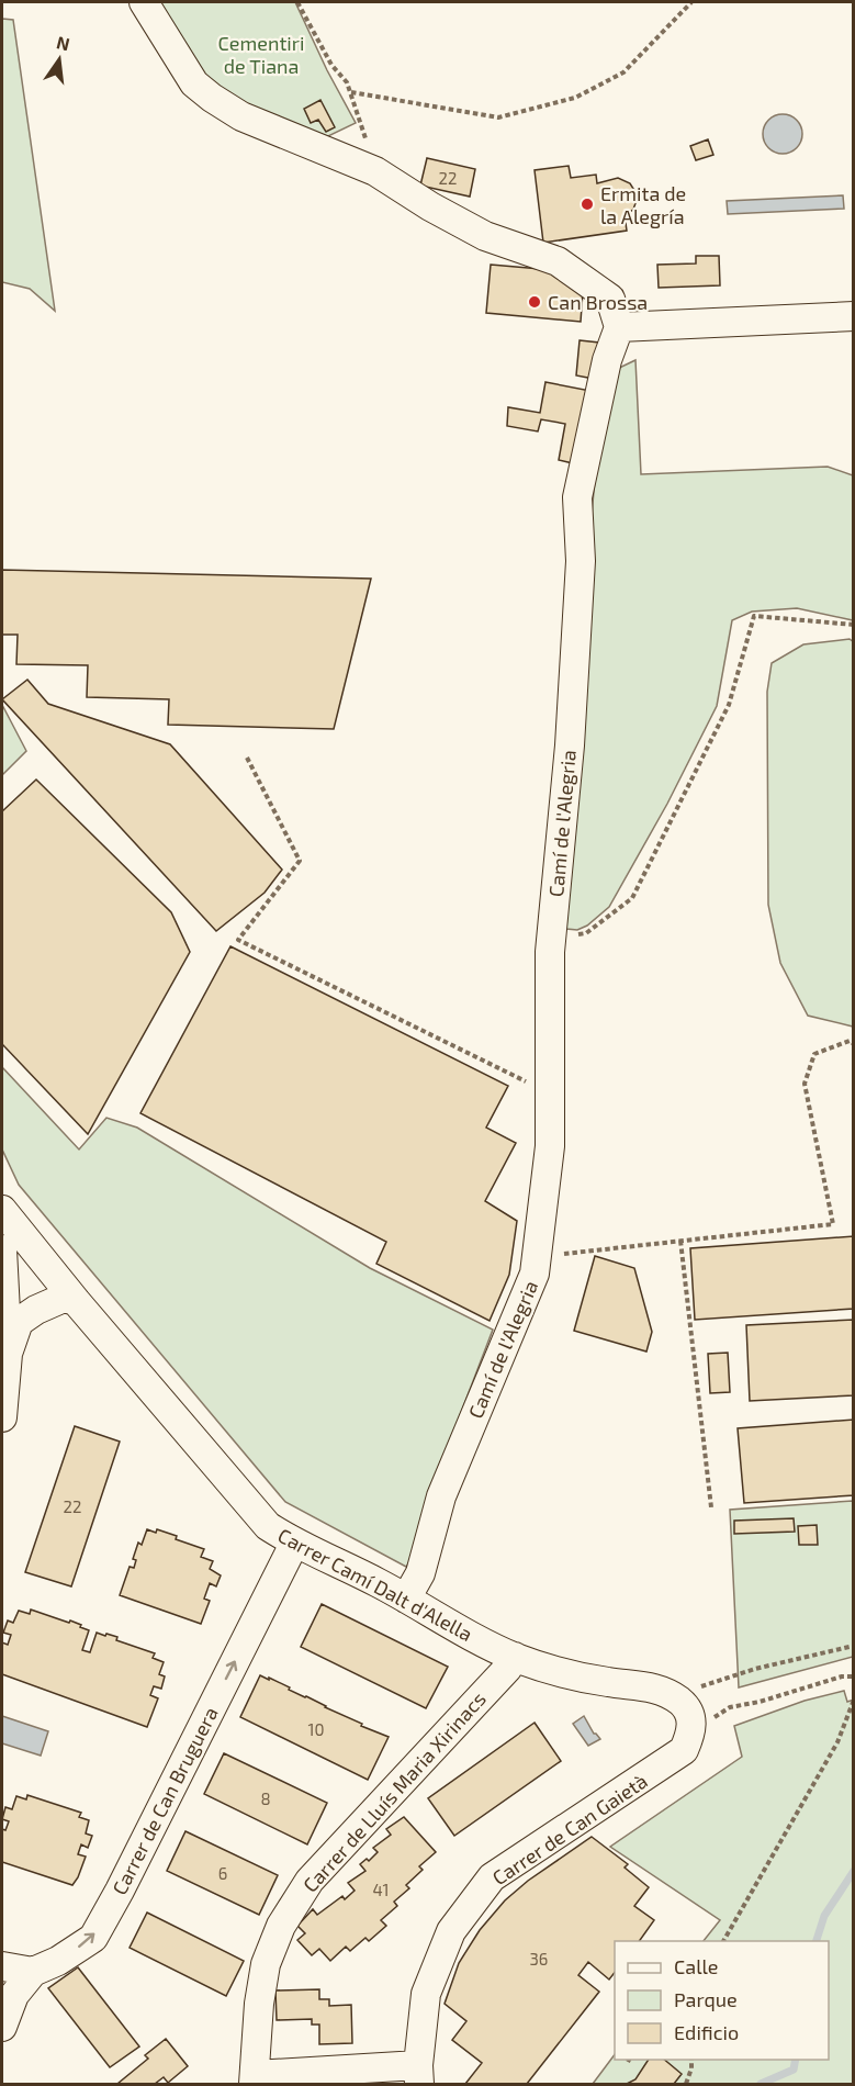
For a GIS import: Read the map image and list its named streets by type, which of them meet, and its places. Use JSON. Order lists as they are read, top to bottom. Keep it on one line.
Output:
{"streets":{"street":["Camí de l'Alegria","Carrer Camí Dalt d'Alella","Carrer de Lluís Maria Xirinacs","Carrer de Can Bruguera","Carrer de Can Gaietà"]},"crossings":[["Camí de l'Alegria","Carrer Camí Dalt d'Alella"],["Carrer Camí Dalt d'Alella","Carrer de Lluís Maria Xirinacs"],["Carrer Camí Dalt d'Alella","Carrer de Can Bruguera"]],"one_way":["Carrer de Can Bruguera"],"parks":["Cementiri de Tiana"],"places":["Ermita de la Alegría","Can Brossa"],"house_numbers":["22","22","10","8","6","41","36"],"legend":["Calle","Parque","Edificio"],"north":"top"}
